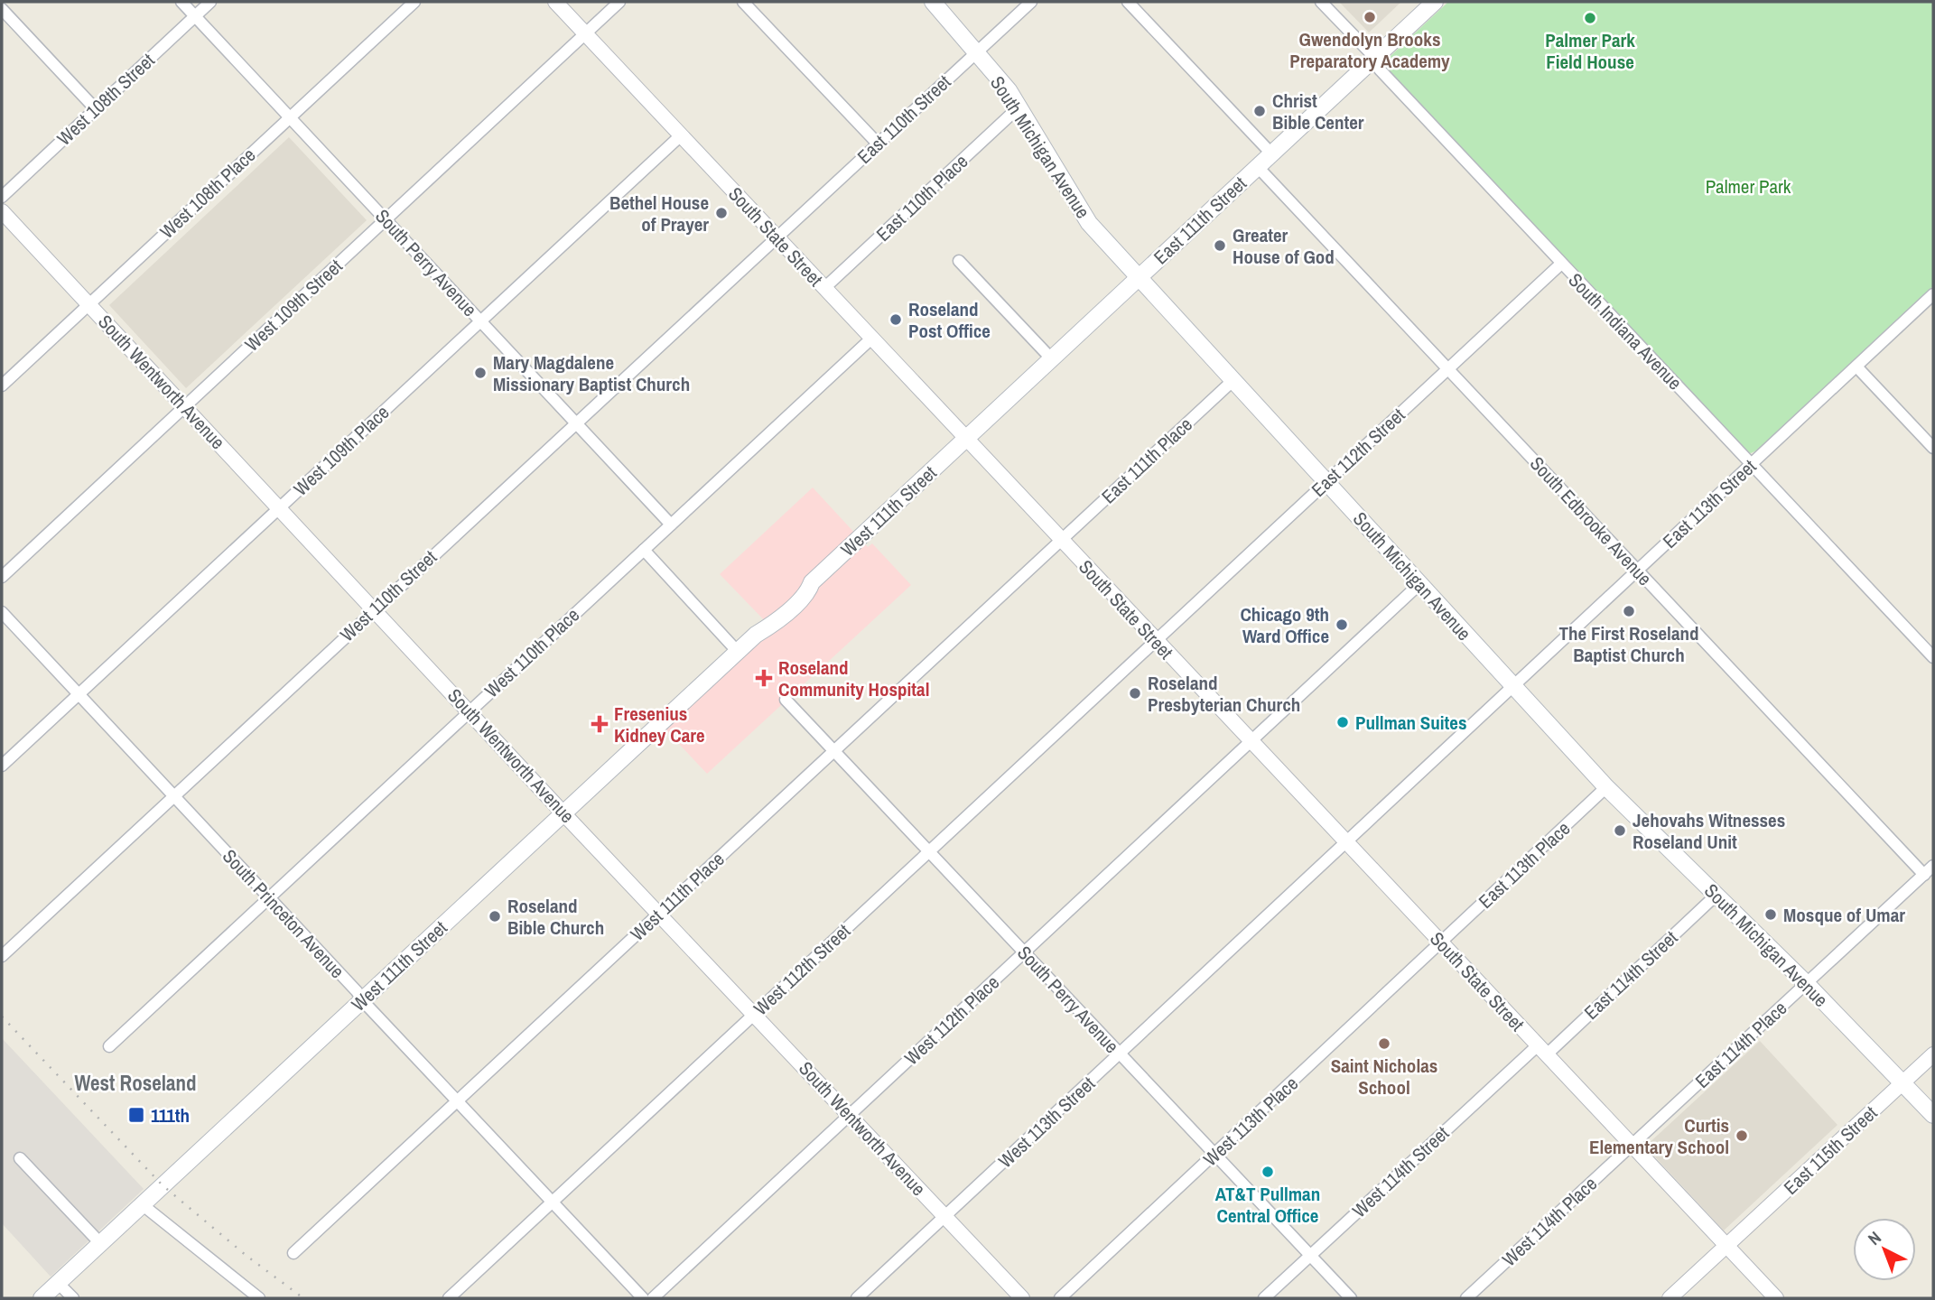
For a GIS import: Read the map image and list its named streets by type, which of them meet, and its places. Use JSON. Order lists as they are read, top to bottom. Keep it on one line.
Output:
{"streets":{"main road":["South Michigan Avenue","East 111th Street","West 111th Street"],"street":["West 108th Street","East 110th Street","West 108th Place","East 110th Place","South State Street","South Perry Avenue","West 109th Street","South Indiana Avenue","South Wentworth Avenue","West 109th Place","East 112th Street","East 111th Place","East 113th Street","South Edbrooke Avenue","West 110th Street","West 110th Place","East 113th Place","West 111th Place","South Princeton Avenue","West 112th Street","East 114th Street","West 112th Place","East 114th Place","West 113th Place","West 113th Street","East 115th Street","West 114th Street","West 114th Place"]},"crossings":[["West 108th Street","South Perry Avenue"],["East 110th Street","South Michigan Avenue"],["East 110th Street","South State Street"],["East 110th Street","West 110th Street"],["South Michigan Avenue","East 110th Place"],["South Michigan Avenue","East 111th Street"],["South Michigan Avenue","East 112th Street"],["South Michigan Avenue","East 111th Place"],["South Michigan Avenue","East 113th Street"],["South Michigan Avenue","East 113th Place"],["South Michigan Avenue","East 114th Street"],["South Michigan Avenue","West 112th Place"],["South Michigan Avenue","East 114th Place"],["South Michigan Avenue","East 115th Street"],["West 108th Place","South Perry Avenue"],["West 108th Place","South Wentworth Avenue"],["East 110th Place","South State Street"],["East 111th Street","South State Street"],["East 111th Street","South Indiana Avenue"],["East 111th Street","West 111th Street"],["East 111th Street","South Edbrooke Avenue"],["South State Street","West 109th Street"],["South State Street","West 109th Place"],["South State Street","East 112th Street"],["South State Street","East 111th Place"],["South State Street","East 113th Street"],["South State Street","West 111th Street"],["South State Street","West 110th Street"],["South State Street","West 110th Place"],["South State Street","East 113th Place"],["South State Street","West 111th Place"],["South State Street","West 112th Street"],["South State Street","East 114th Street"],["South State Street","West 112th Place"],["South State Street","East 114th Place"],["South State Street","West 113th Place"],["South State Street","West 113th Street"],["South State Street","East 115th Street"],["South State Street","West 114th Street"],["South State Street","West 114th Place"],["South Perry Avenue","West 109th Street"],["South Perry Avenue","West 109th Place"],["South Perry Avenue","West 110th Street"],["South Perry Avenue","West 110th Place"],["South Perry Avenue","West 111th Place"],["South Perry Avenue","West 112th Street"],["South Perry Avenue","West 112th Place"],["South Perry Avenue","West 113th Place"],["South Perry Avenue","West 113th Street"],["South Perry Avenue","West 114th Street"],["West 109th Street","South Wentworth Avenue"],["South Indiana Avenue","East 112th Street"],["South Indiana Avenue","East 113th Street"],["South Wentworth Avenue","West 109th Place"],["South Wentworth Avenue","West 111th Street"],["South Wentworth Avenue","West 110th Street"],["South Wentworth Avenue","West 110th Place"],["South Wentworth Avenue","West 111th Place"],["South Wentworth Avenue","West 112th Street"],["South Wentworth Avenue","West 112th Place"],["South Wentworth Avenue","West 113th Street"],["West 109th Place","South Princeton Avenue"],["East 112th Street","South Edbrooke Avenue"],["East 112th Street","West 112th Street"],["East 111th Place","West 111th Place"],["East 113th Street","South Edbrooke Avenue"],["East 113th Street","West 113th Street"],["West 111th Street","South Princeton Avenue"],["South Edbrooke Avenue","East 114th Place"],["West 110th Street","South Princeton Avenue"],["West 110th Place","South Princeton Avenue"],["East 113th Place","West 113th Place"],["West 111th Place","South Princeton Avenue"],["South Princeton Avenue","West 112th Street"],["East 114th Street","West 114th Street"],["East 114th Place","West 114th Place"]],"districts":["West Roseland"],"parks":["Palmer Park"],"places":{"other":["Gwendolyn Brooks Preparatory Academy","Palmer Park Field House","Christ Bible Center","Bethel House of Prayer","Greater House of God","Roseland Post Office","Mary Magdalene Missionary Baptist Church","The First Roseland Baptist Church","Chicago 9th Ward Office","Roseland Presbyterian Church","Pullman Suites","Jehovahs Witnesses Roseland Unit","Mosque of Umar","Roseland Bible Church","Saint Nicholas School","Curtis Elementary School","AT&T Pullman Central Office"],"health":["Roseland Community Hospital","Fresenius Kidney Care"],"transit":["111th"]},"north":"top left"}
